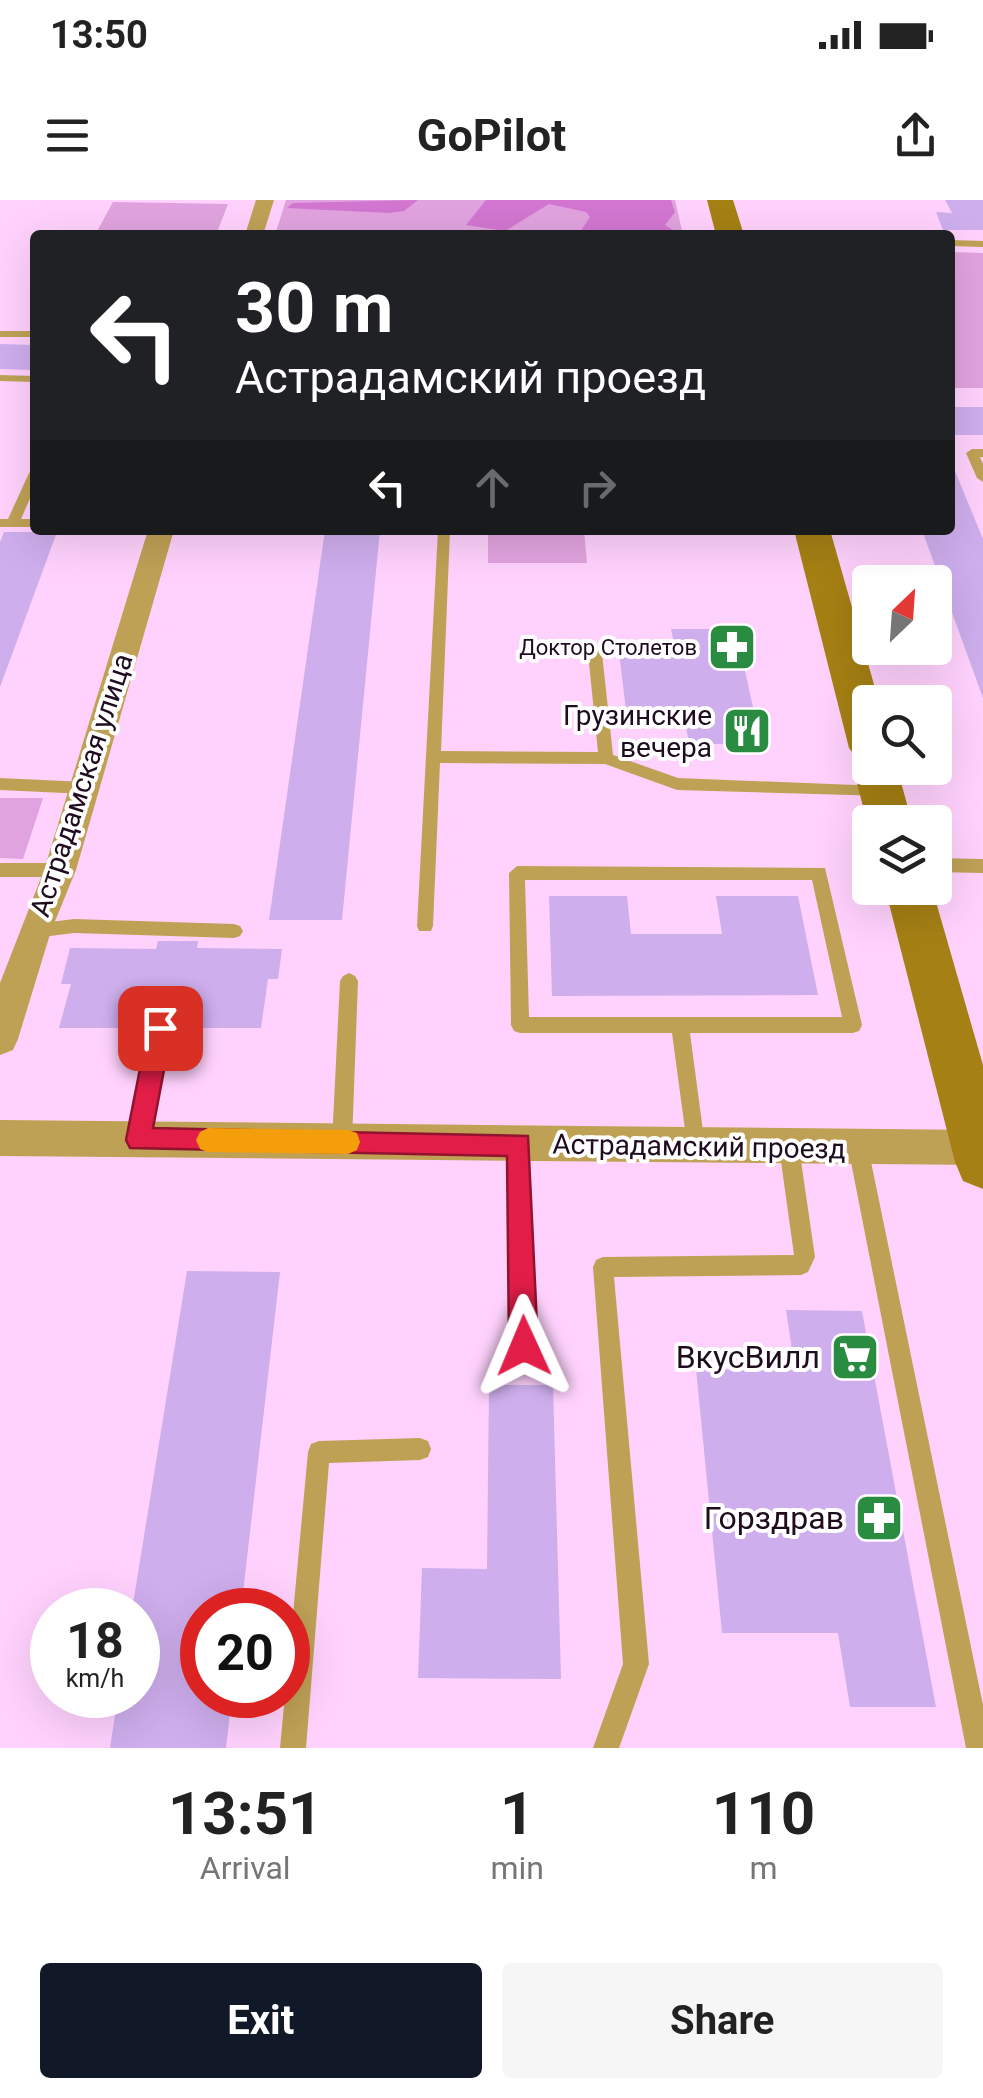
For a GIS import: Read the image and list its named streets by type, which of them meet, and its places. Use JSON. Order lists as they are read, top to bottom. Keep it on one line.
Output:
{"streets":{"street":["Астрадамская улица","Астрадамский проезд"]},"places":{"pharmacy":["Доктор Столетов","Горздрав"],"restaurant":["Грузинские вечера"],"supermarket":["ВкусВилл"]},"north":"top right","page":{"status":"13:50","header":"GoPilot","turn":["30 m","Астрадамский проезд"],"speed":"18 km/h","limit":"20","eta":["13:51","Arrival","1","min","110","m"],"buttons":["Exit","Share"]}}
